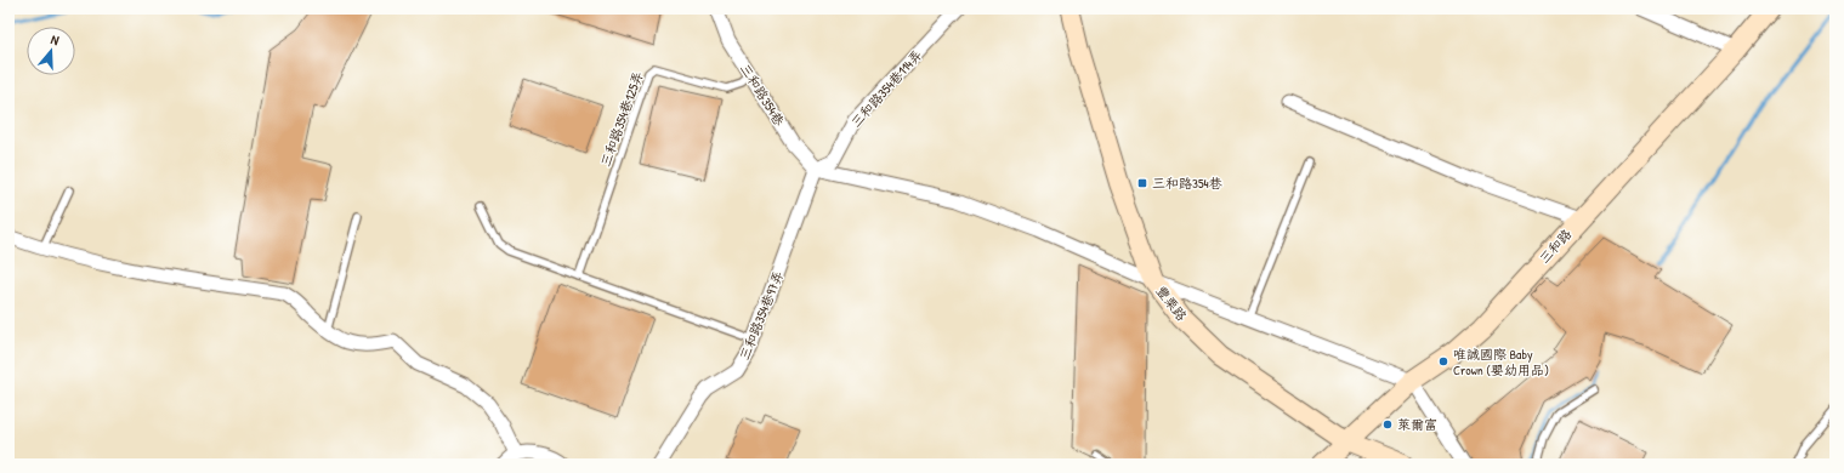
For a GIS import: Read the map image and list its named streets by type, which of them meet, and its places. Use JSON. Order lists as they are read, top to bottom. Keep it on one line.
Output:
{"streets":{"street":["三和路354巷114弄","三和路354巷","三和路","豐栗路","三和路354巷97弄"],"lane":["三和路354巷125弄"]},"crossings":[["三和路354巷114弄","三和路354巷"],["三和路354巷114弄","三和路354巷97弄"],["三和路354巷","三和路354巷125弄"],["三和路354巷","三和路354巷97弄"],["三和路","豐栗路"]],"places":{"transit":["三和路354巷"],"other":["唯誠國際 Baby Crown (嬰幼用品)","萊爾富"]},"north":"top"}
